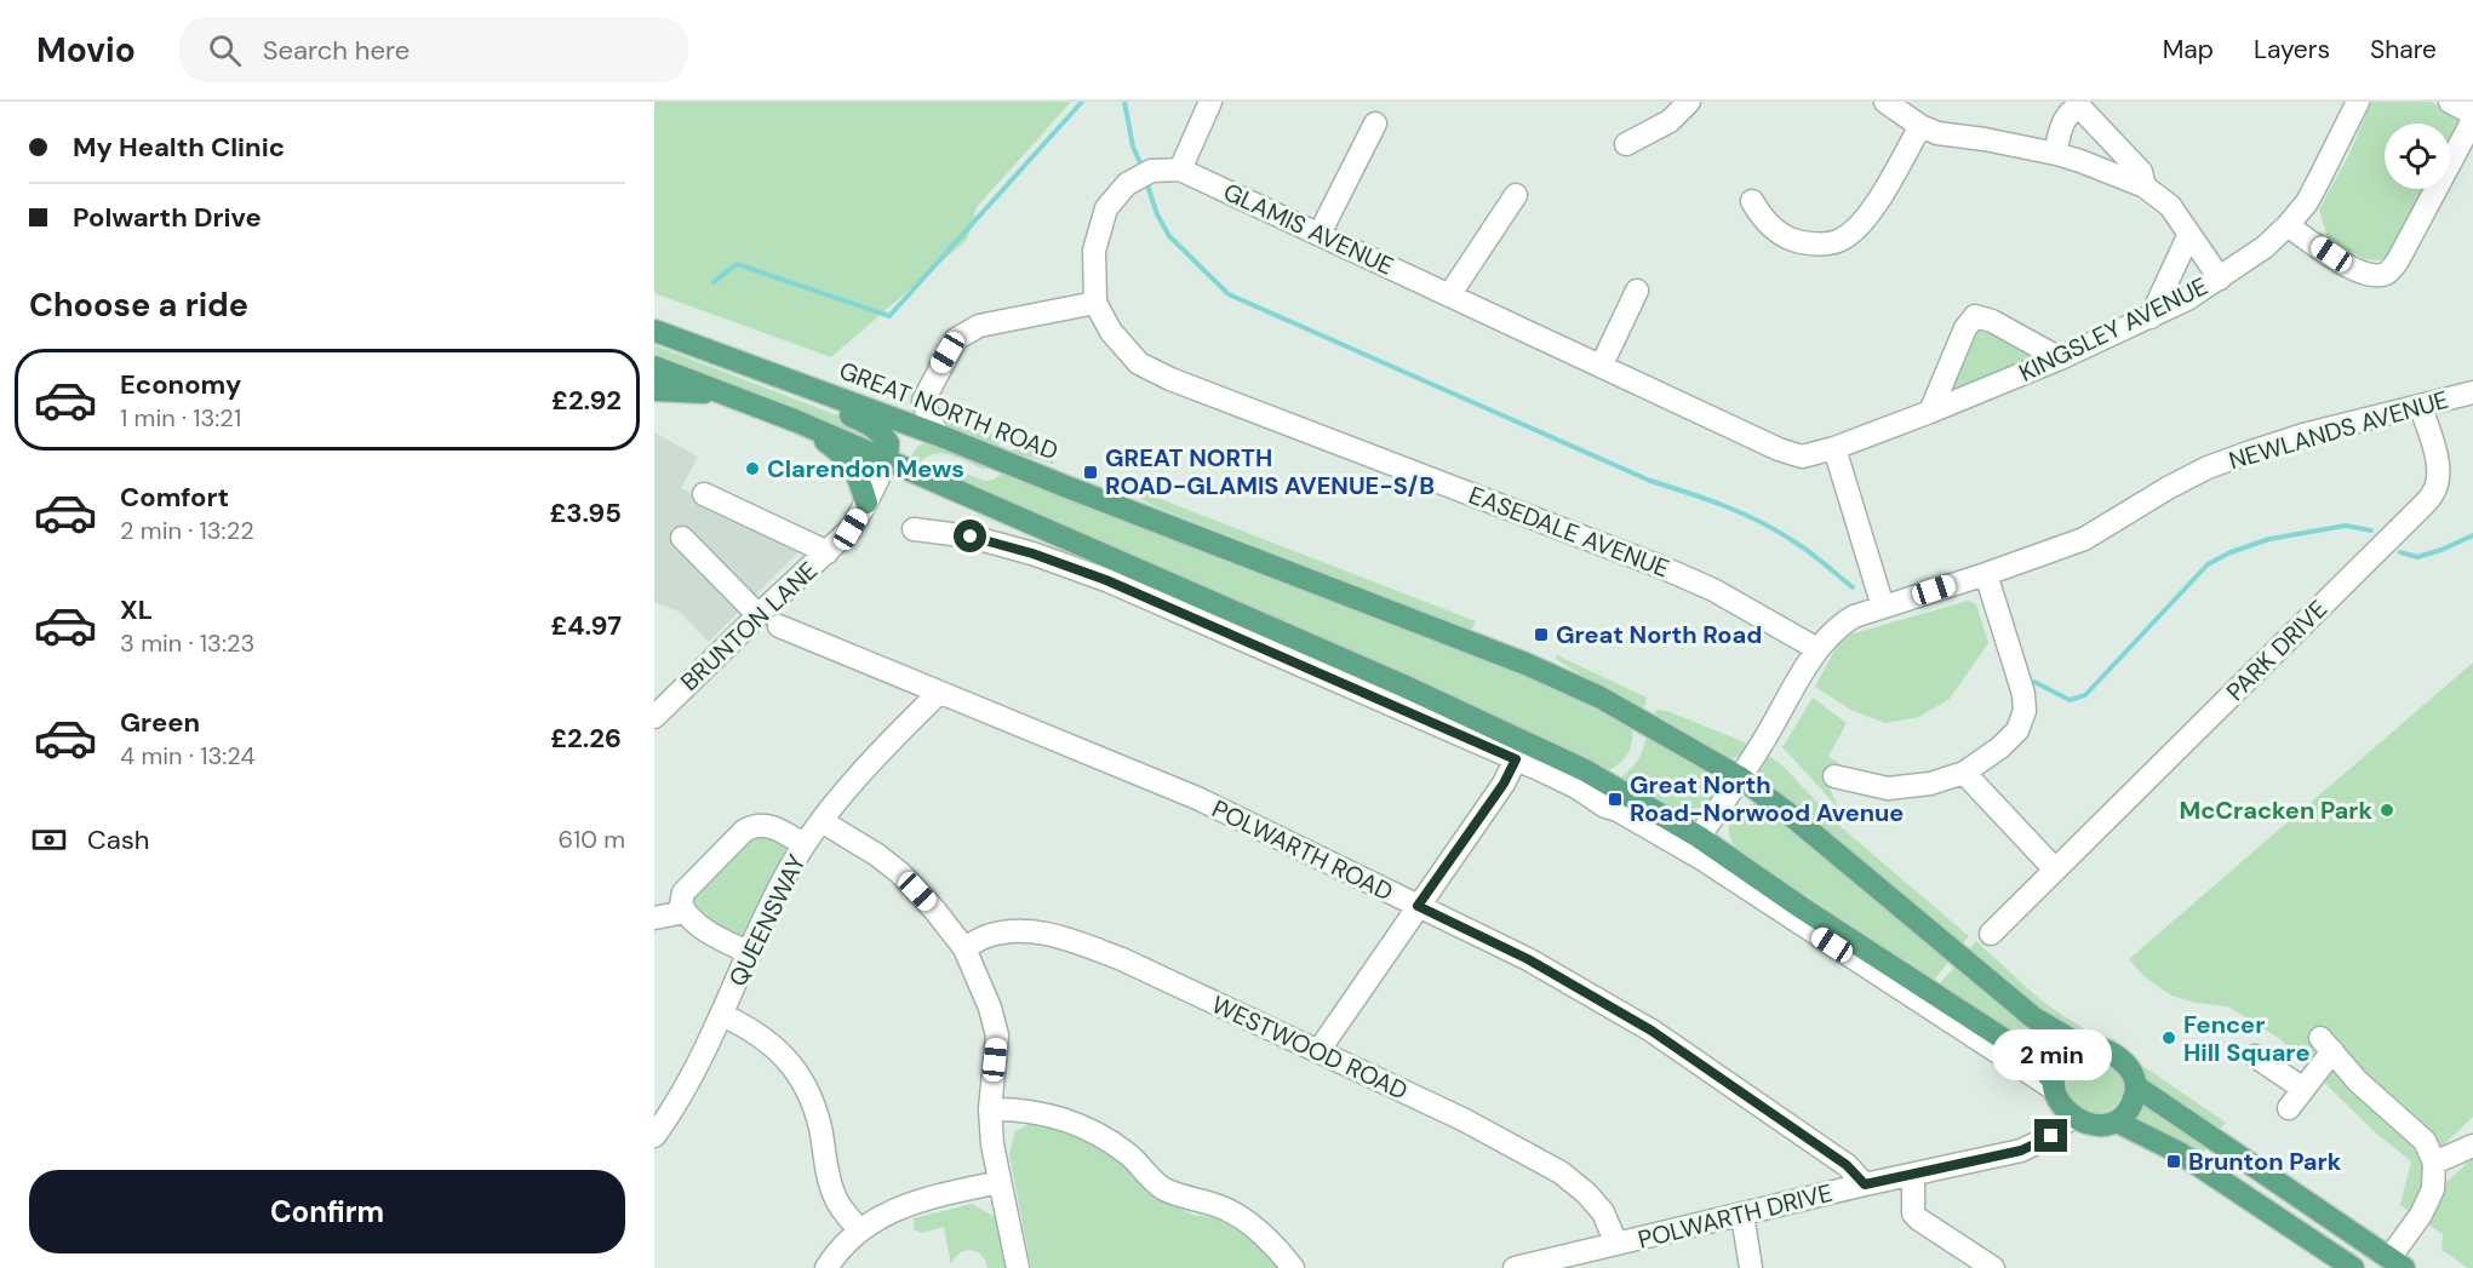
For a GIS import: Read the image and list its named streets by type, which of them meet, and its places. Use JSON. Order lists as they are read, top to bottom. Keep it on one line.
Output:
{"streets":{"main road":["GREAT NORTH ROAD"],"street":["GLAMIS AVENUE","KINGSLEY AVENUE","NEWLANDS AVENUE","EASEDALE AVENUE","BRUNTON LANE","PARK DRIVE","POLWARTH ROAD","QUEENSWAY","WESTWOOD ROAD","POLWARTH DRIVE"]},"crossings":[["GLAMIS AVENUE","KINGSLEY AVENUE"],["GREAT NORTH ROAD","NEWLANDS AVENUE"],["GREAT NORTH ROAD","POLWARTH DRIVE"],["NEWLANDS AVENUE","EASEDALE AVENUE"],["NEWLANDS AVENUE","PARK DRIVE"],["POLWARTH ROAD","QUEENSWAY"],["POLWARTH ROAD","POLWARTH DRIVE"],["WESTWOOD ROAD","POLWARTH DRIVE"]],"places":{"other":["Clarendon Mews","McCracken Park","Fencer Hill Square"],"transit":["GREAT NORTH ROAD-GLAMIS AVENUE-S/B","Great North Road","Great North Road-Norwood Avenue","Brunton Park"]},"page":{"header":"Movio","search":"Search here","nav":["Map","Layers","Share"],"banner":["My Health Clinic","Polwarth Drive"],"heading":"Choose a ride","list":[{"name":"Economy","note":"1 min · 13:21","value":"£2.92"},{"name":"Comfort","note":"2 min · 13:22","value":"£3.95"},{"name":"XL","note":"3 min · 13:23","value":"£4.97"},{"name":"Green","note":"4 min · 13:24","value":"£2.26"}],"pay":["Cash","610 m"],"bubble":"2 min","buttons":"Confirm"}}
